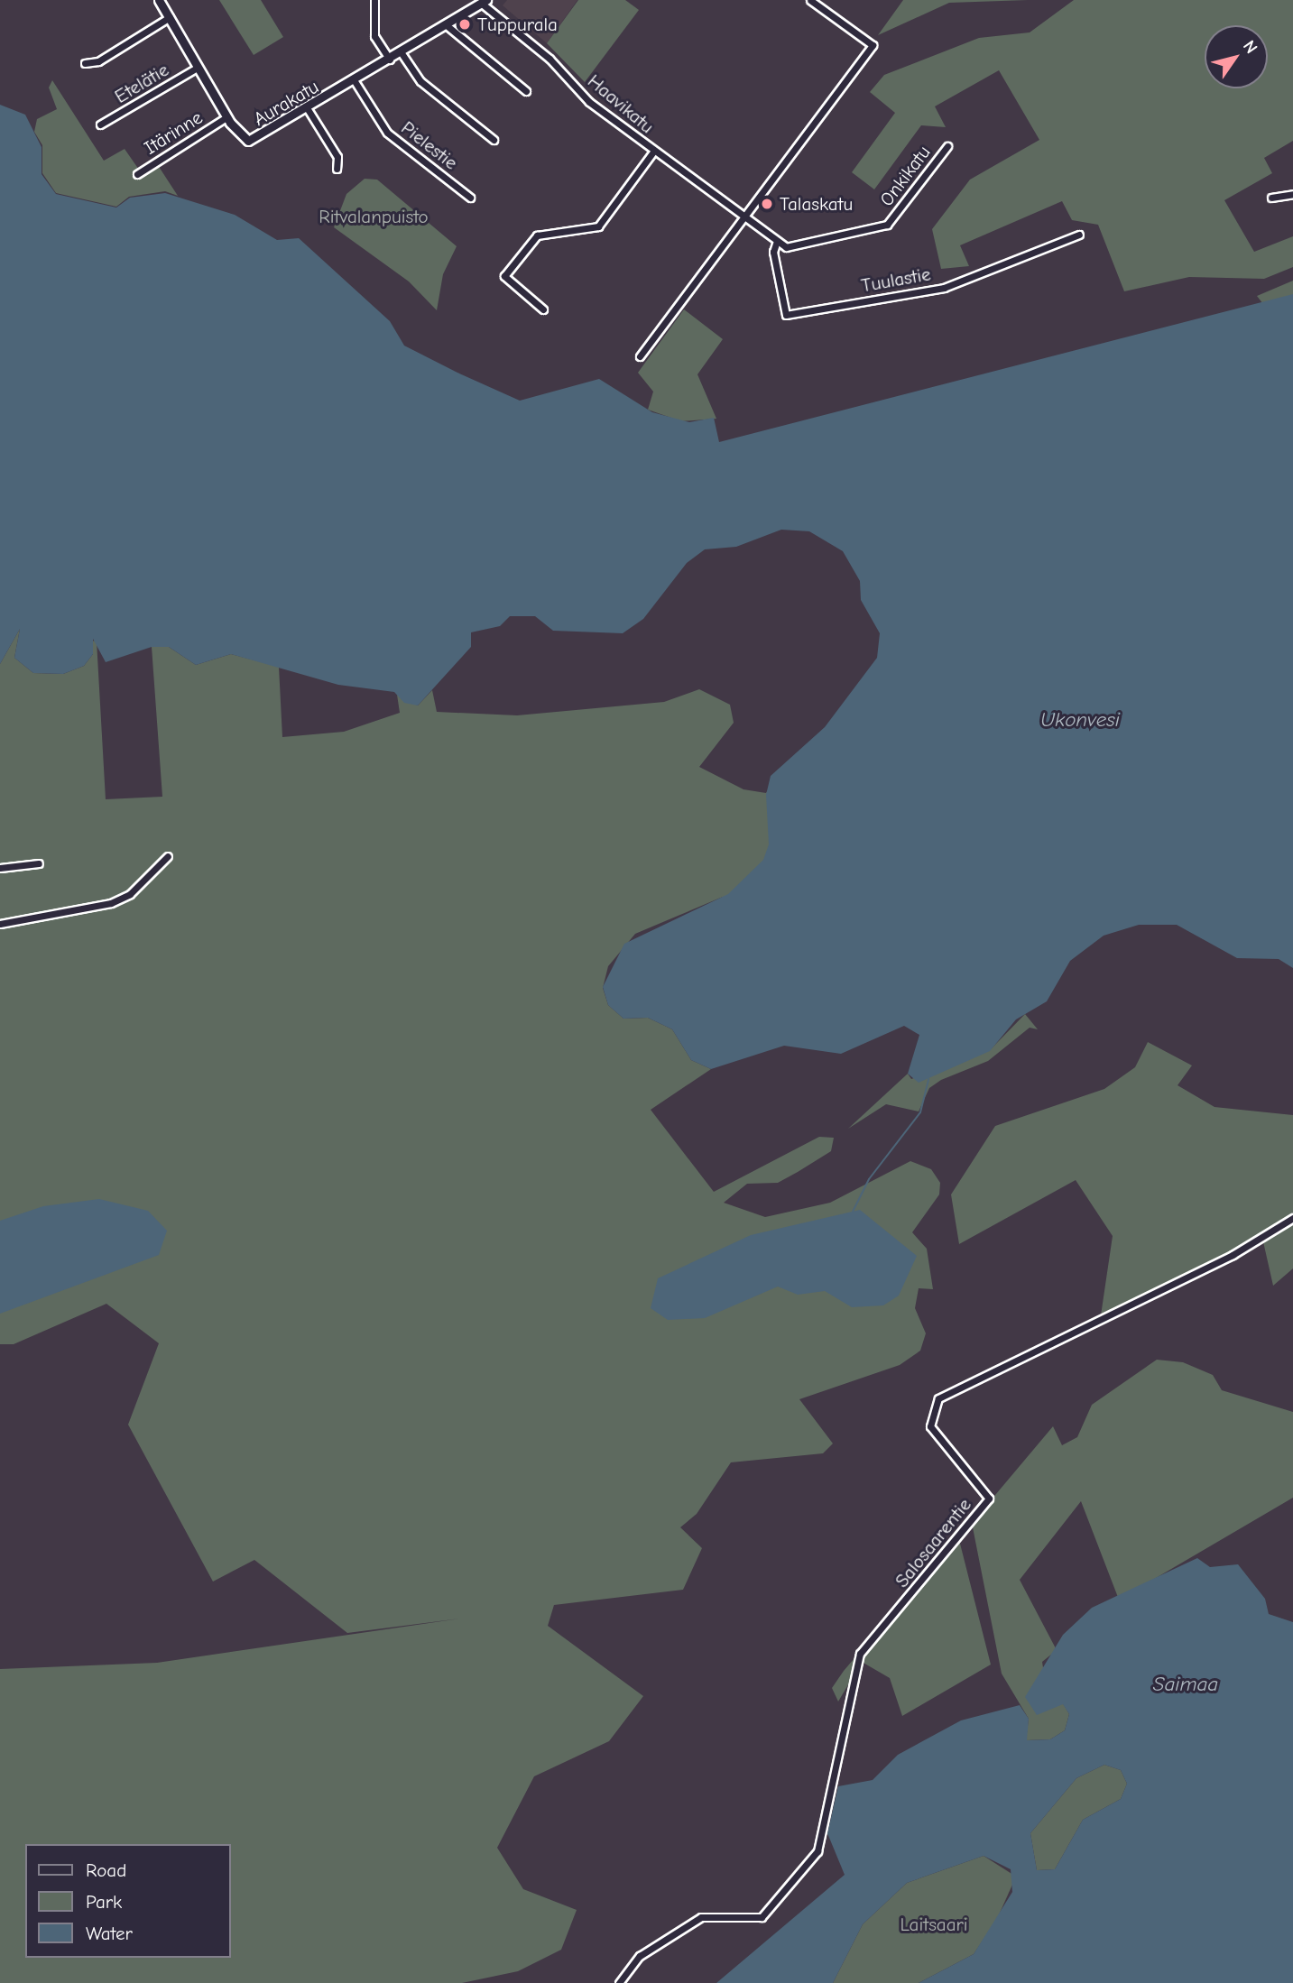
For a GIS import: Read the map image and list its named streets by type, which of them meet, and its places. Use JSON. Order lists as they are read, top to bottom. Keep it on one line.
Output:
{"streets":{"street":["Etelätie","Aurakatu","Haavikatu","Itärinne","Pielestie","Onkikatu","Tuulastie","Salosaarentie"]},"crossings":[["Etelätie","Aurakatu"],["Aurakatu","Haavikatu"],["Aurakatu","Itärinne"],["Aurakatu","Pielestie"],["Onkikatu","Tuulastie"]],"water":["Ukonvesi","Saimaa"],"parks":["Ritvalanpuisto","Laitsaari"],"places":["Tuppurala","Talaskatu"],"legend":["Road","Park","Water"],"north":"top right"}
